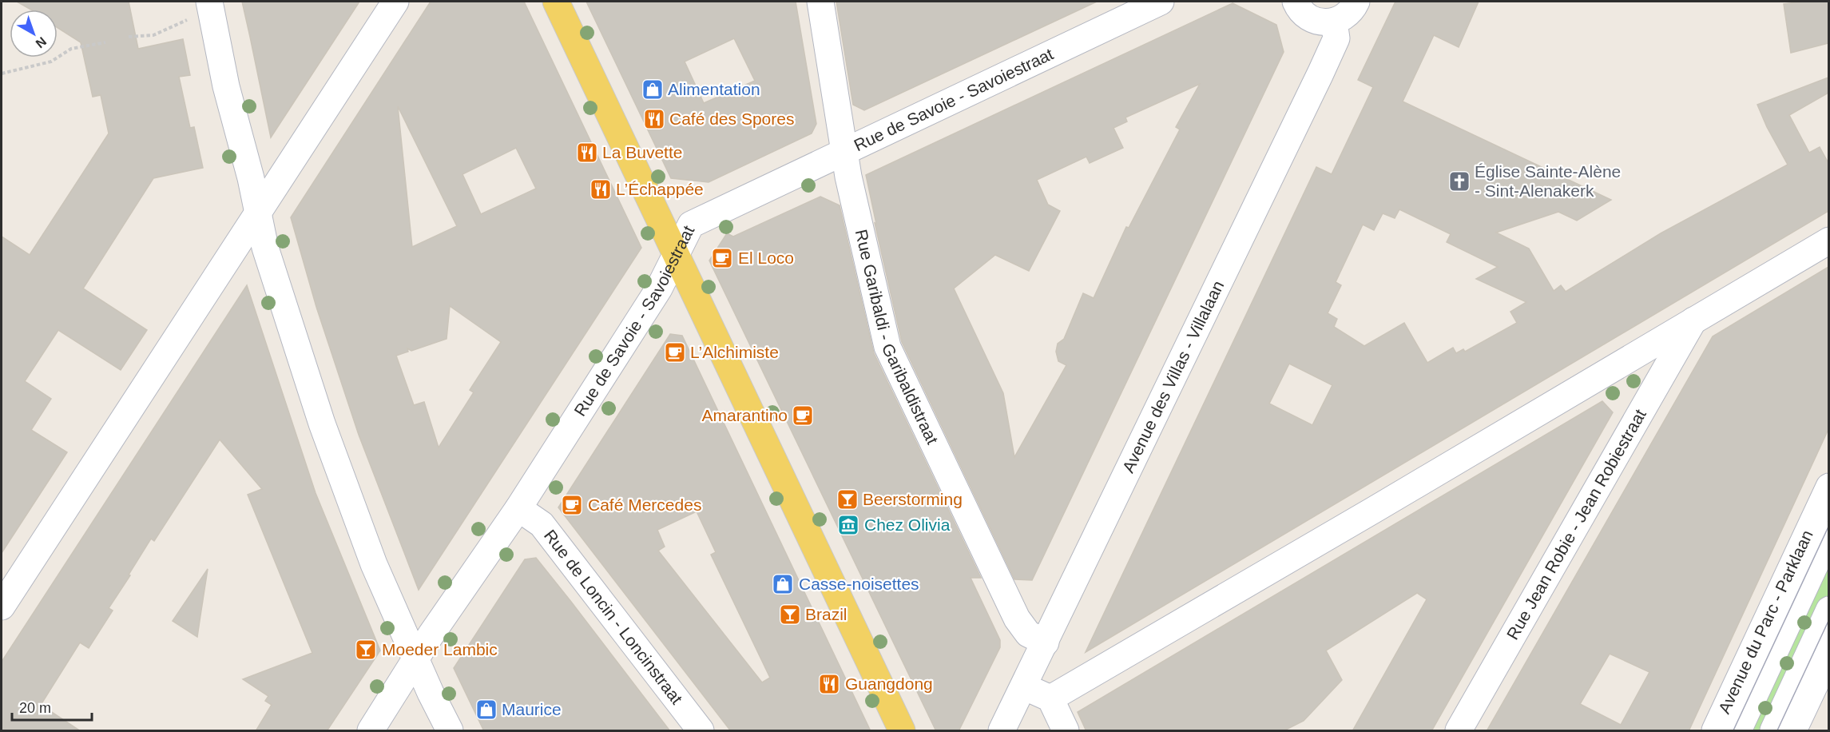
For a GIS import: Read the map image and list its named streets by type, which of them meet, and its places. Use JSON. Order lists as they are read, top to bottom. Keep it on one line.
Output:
{"streets":{"street":["Rue de Savoie - Savoiestraat","Rue Garibaldi - Garibaldistraat","Avenue des Villas - Villalaan","Rue Jean Robie - Jean Robiestraat","Rue de Loncin - Loncinstraat","Avenue du Parc - Parklaan"]},"crossings":[["Rue de Savoie - Savoiestraat","Rue Garibaldi - Garibaldistraat"],["Rue de Savoie - Savoiestraat","Rue de Loncin - Loncinstraat"],["Rue Garibaldi - Garibaldistraat","Avenue des Villas - Villalaan"]],"places":{"shop":["Alimentation","Casse-noisettes","Maurice"],"restaurant":["Café des Spores","La Buvette","L’Échappée","Guangdong"],"church":["Église Sainte-Alène - Sint-Alenakerk"],"cafe":["El Loco","L’Alchimiste","Amarantino","Café Mercedes"],"bar":["Beerstorming","Brazil","Moeder Lambic"],"museum":["Chez Olivia"]},"scale_bar":"20 m","north":"bottom right"}
